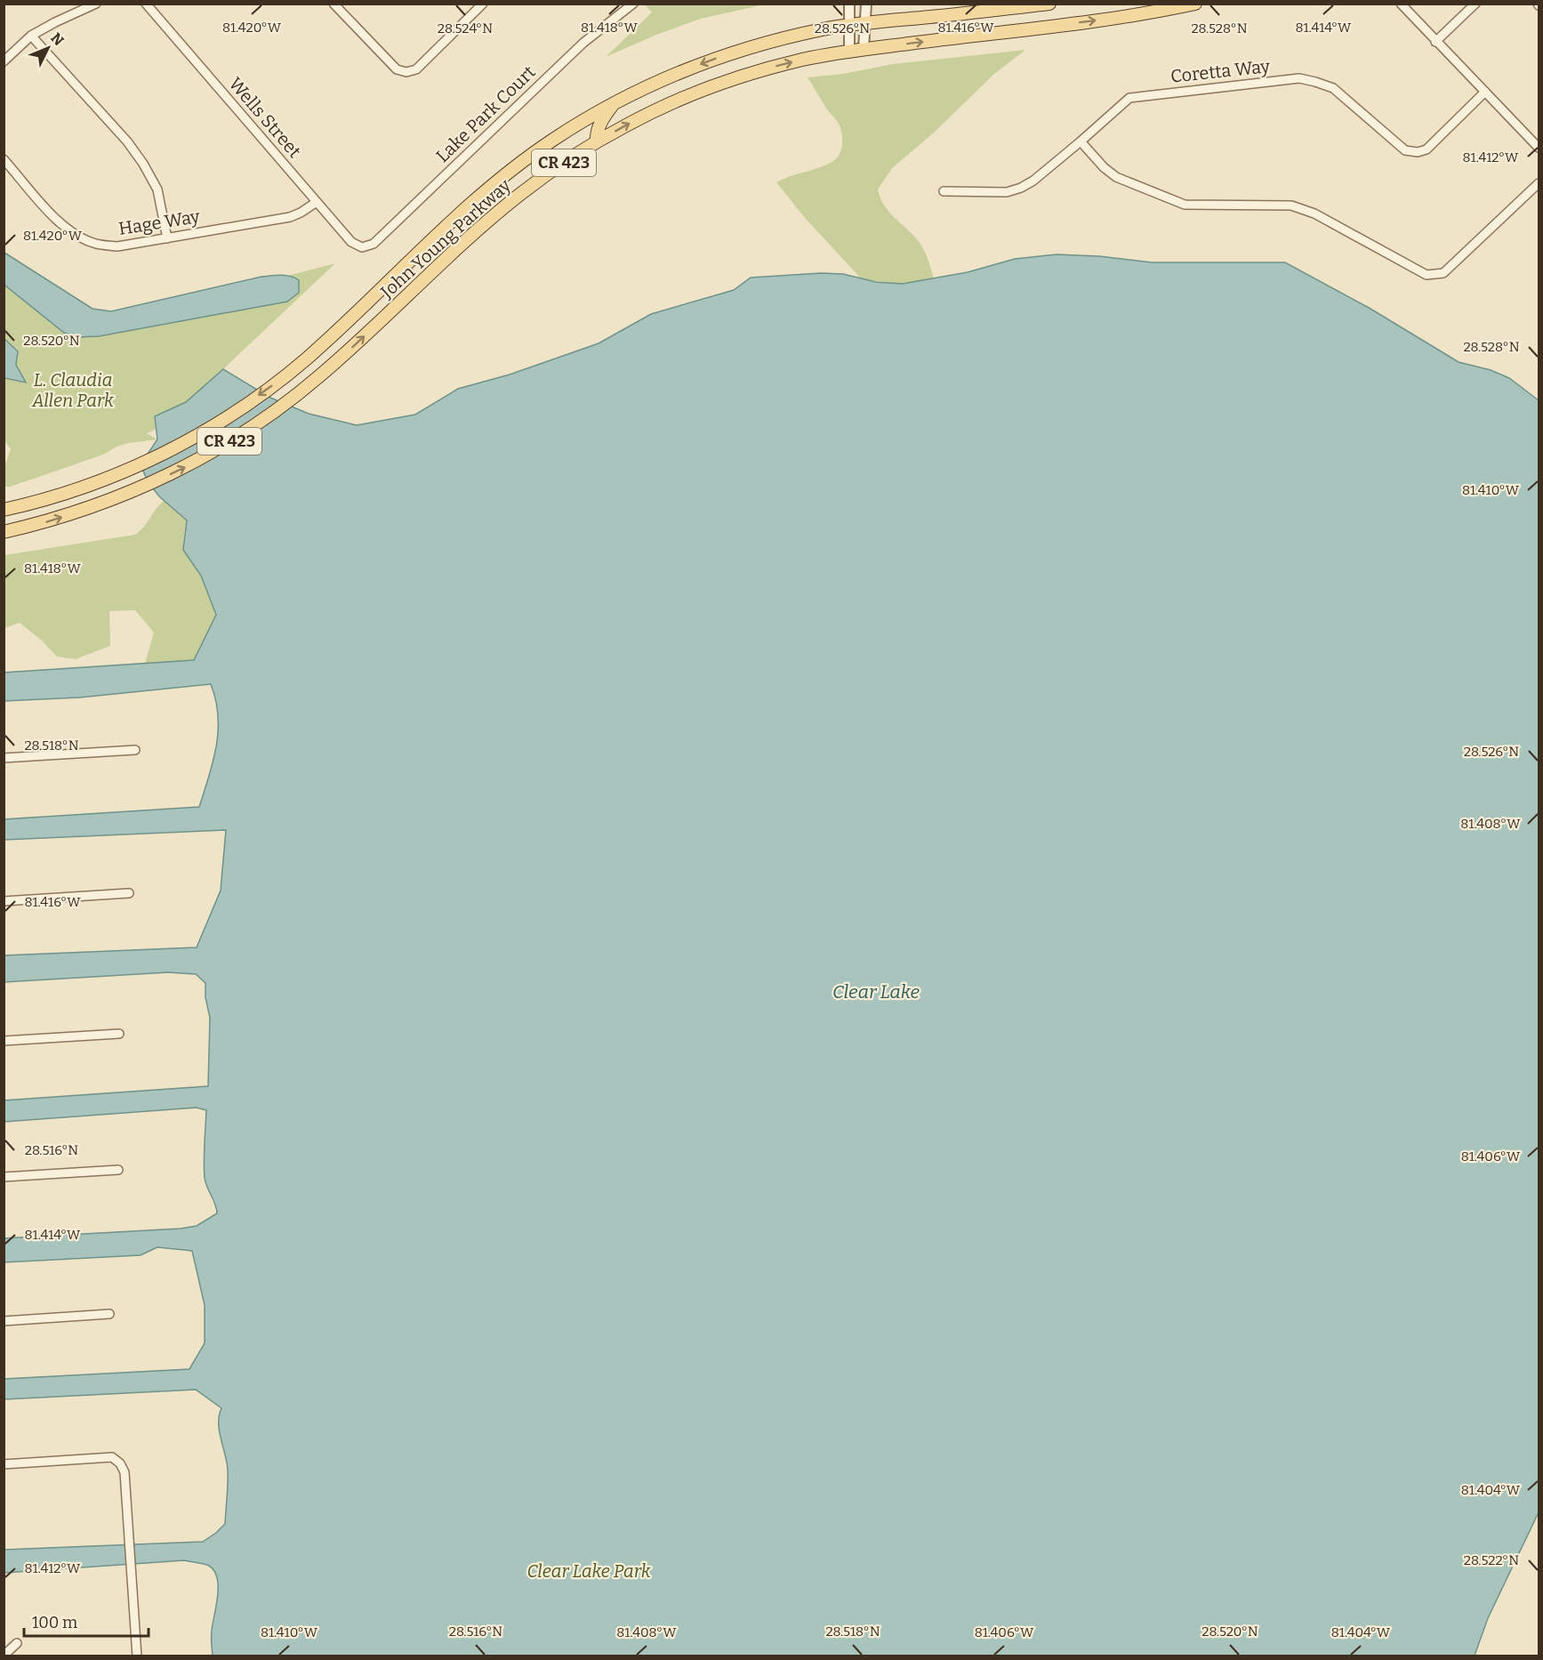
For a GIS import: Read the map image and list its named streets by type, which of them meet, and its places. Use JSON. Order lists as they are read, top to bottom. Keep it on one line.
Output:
{"streets":{"main road":["CR 423","John Young Parkway"],"street":["Coretta Way","Lake Park Court","Wells Street","Hage Way"]},"crossings":[["Lake Park Court","Wells Street"],["Wells Street","Hage Way"]],"water":["Clear Lake"],"parks":["L. Claudia Allen Park","Clear Lake Park"],"scale_bar":"100 m","north":"top right","coordinates":["81.420°W","81.418°W","81.416°W","81.414°W","28.524°N","28.526°N","28.528°N","81.412°W","28.520°N","81.410°W","28.518°N","81.408°W","28.516°N","81.406°W","81.404°W","28.522°N"]}
